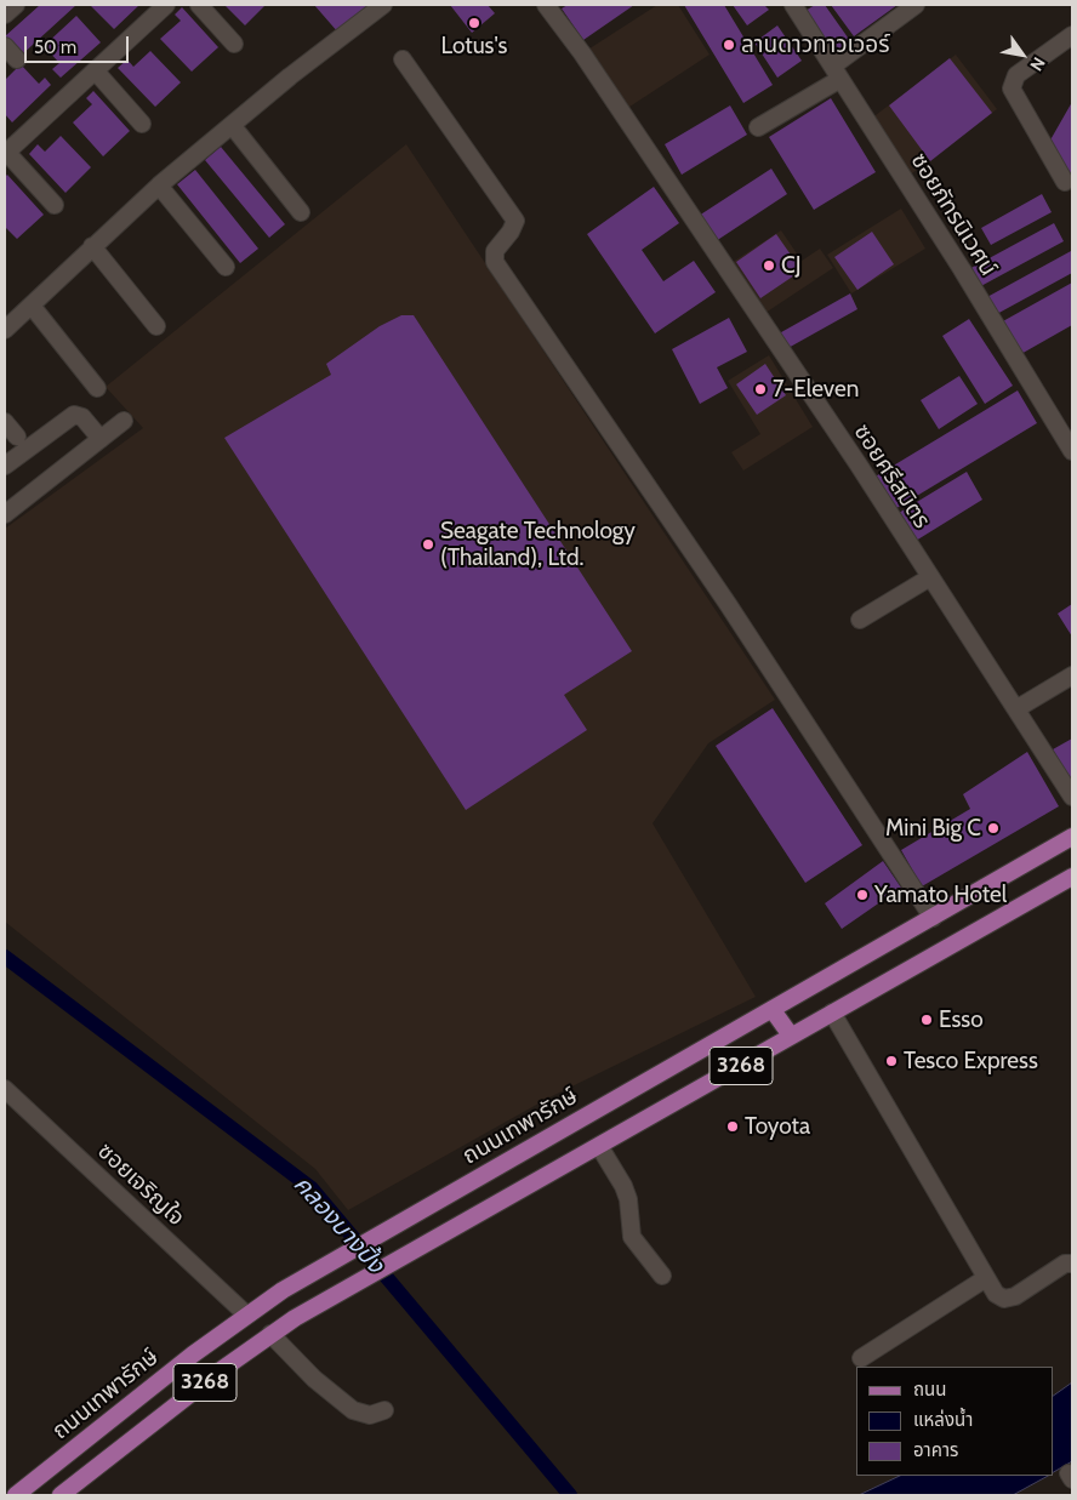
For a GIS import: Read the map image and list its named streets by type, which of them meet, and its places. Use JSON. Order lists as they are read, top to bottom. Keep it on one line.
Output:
{"streets":{"main road":["3268","ถนนเทพารักษ์"],"street":["ซอยภัทรนิเวศน์","ซอยศรีสมิตร","ซอยเจริญใจ"]},"crossings":[["ถนนเทพารักษ์","ซอยเจริญใจ"]],"water":["คลองบางปิ้ง"],"places":["Lotus's","ลานดาวทาวเวอร์","CJ","7-Eleven","Seagate Technology (Thailand), Ltd.","Mini Big C","Yamato Hotel","Esso","Tesco Express","Toyota"],"legend":["ถนน","แหล่งน้ำ","อาคาร"],"scale_bar":"50 m","north":"bottom right"}
